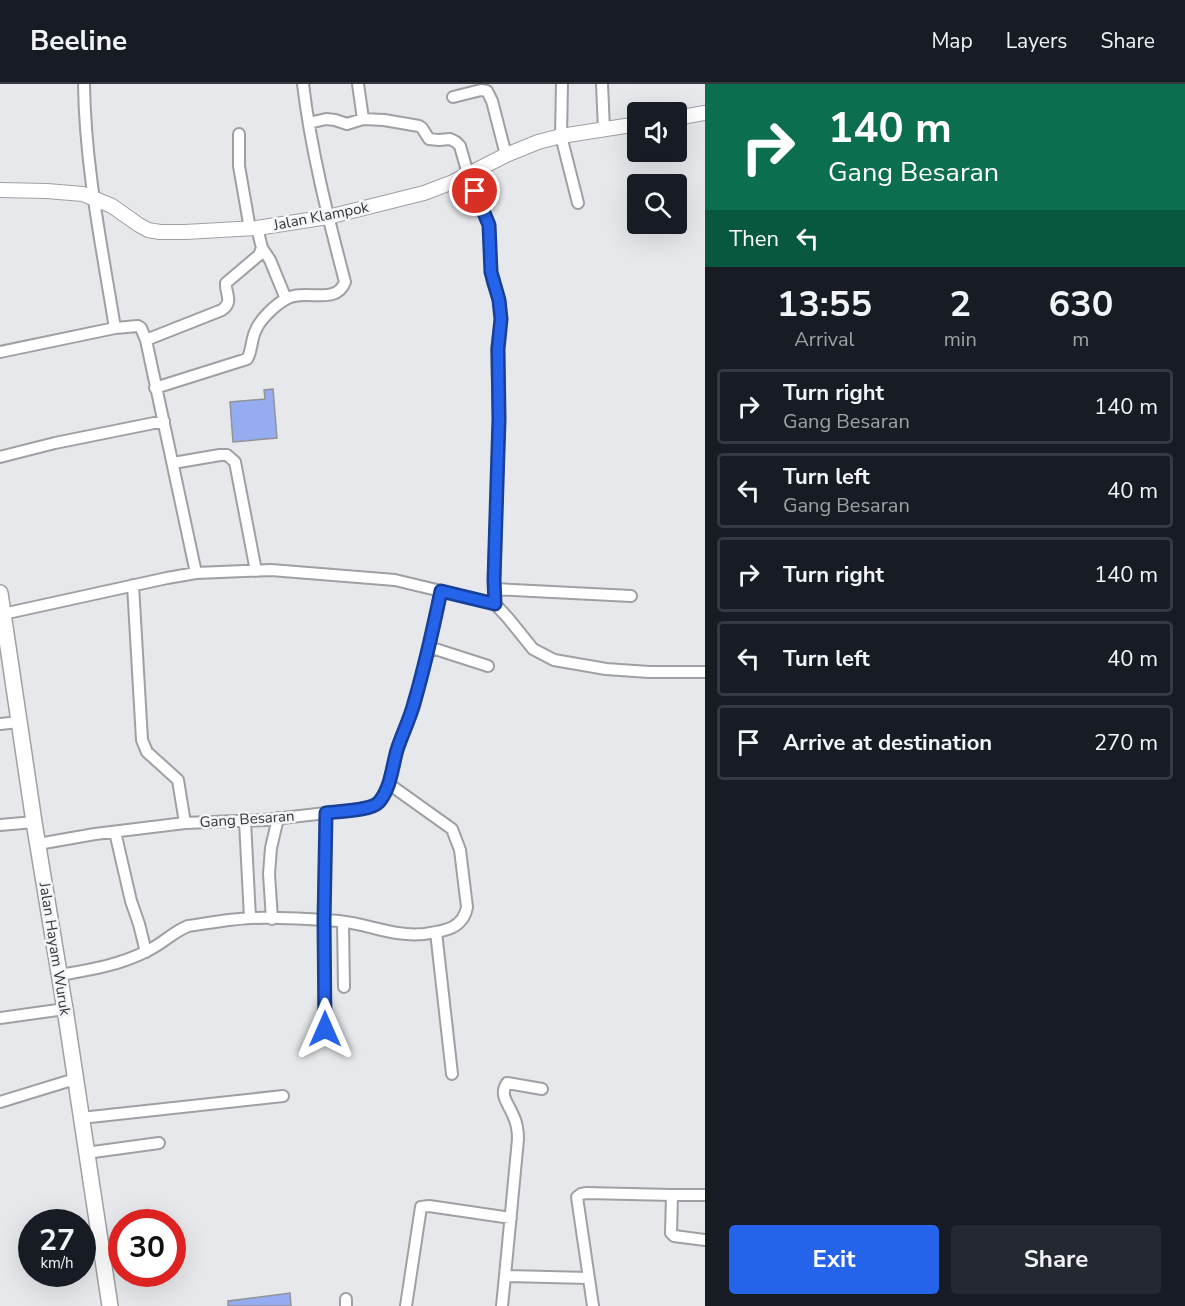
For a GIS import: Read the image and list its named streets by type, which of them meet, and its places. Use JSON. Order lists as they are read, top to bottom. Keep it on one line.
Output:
{"streets":{"main road":["Jalan Hayam Wuruk"],"street":["Jalan Klampok","Gang Besaran"]},"crossings":[["Gang Besaran","Jalan Hayam Wuruk"]],"page":{"header":"Beeline","nav":["Map","Layers","Share"],"turn":["140 m","Gang Besaran"],"then":"Then","eta":["13:55","Arrival","2","min","630","m"],"list":[{"name":"Turn right","note":"Gang Besaran","value":"140 m"},{"name":"Turn left","note":"Gang Besaran","value":"40 m"},{"name":"Turn right","value":"140 m"},{"name":"Turn left","value":"40 m"},{"name":"Arrive at destination","value":"270 m"}],"speed":"27 km/h","limit":"30","buttons":["Exit","Share"]}}
